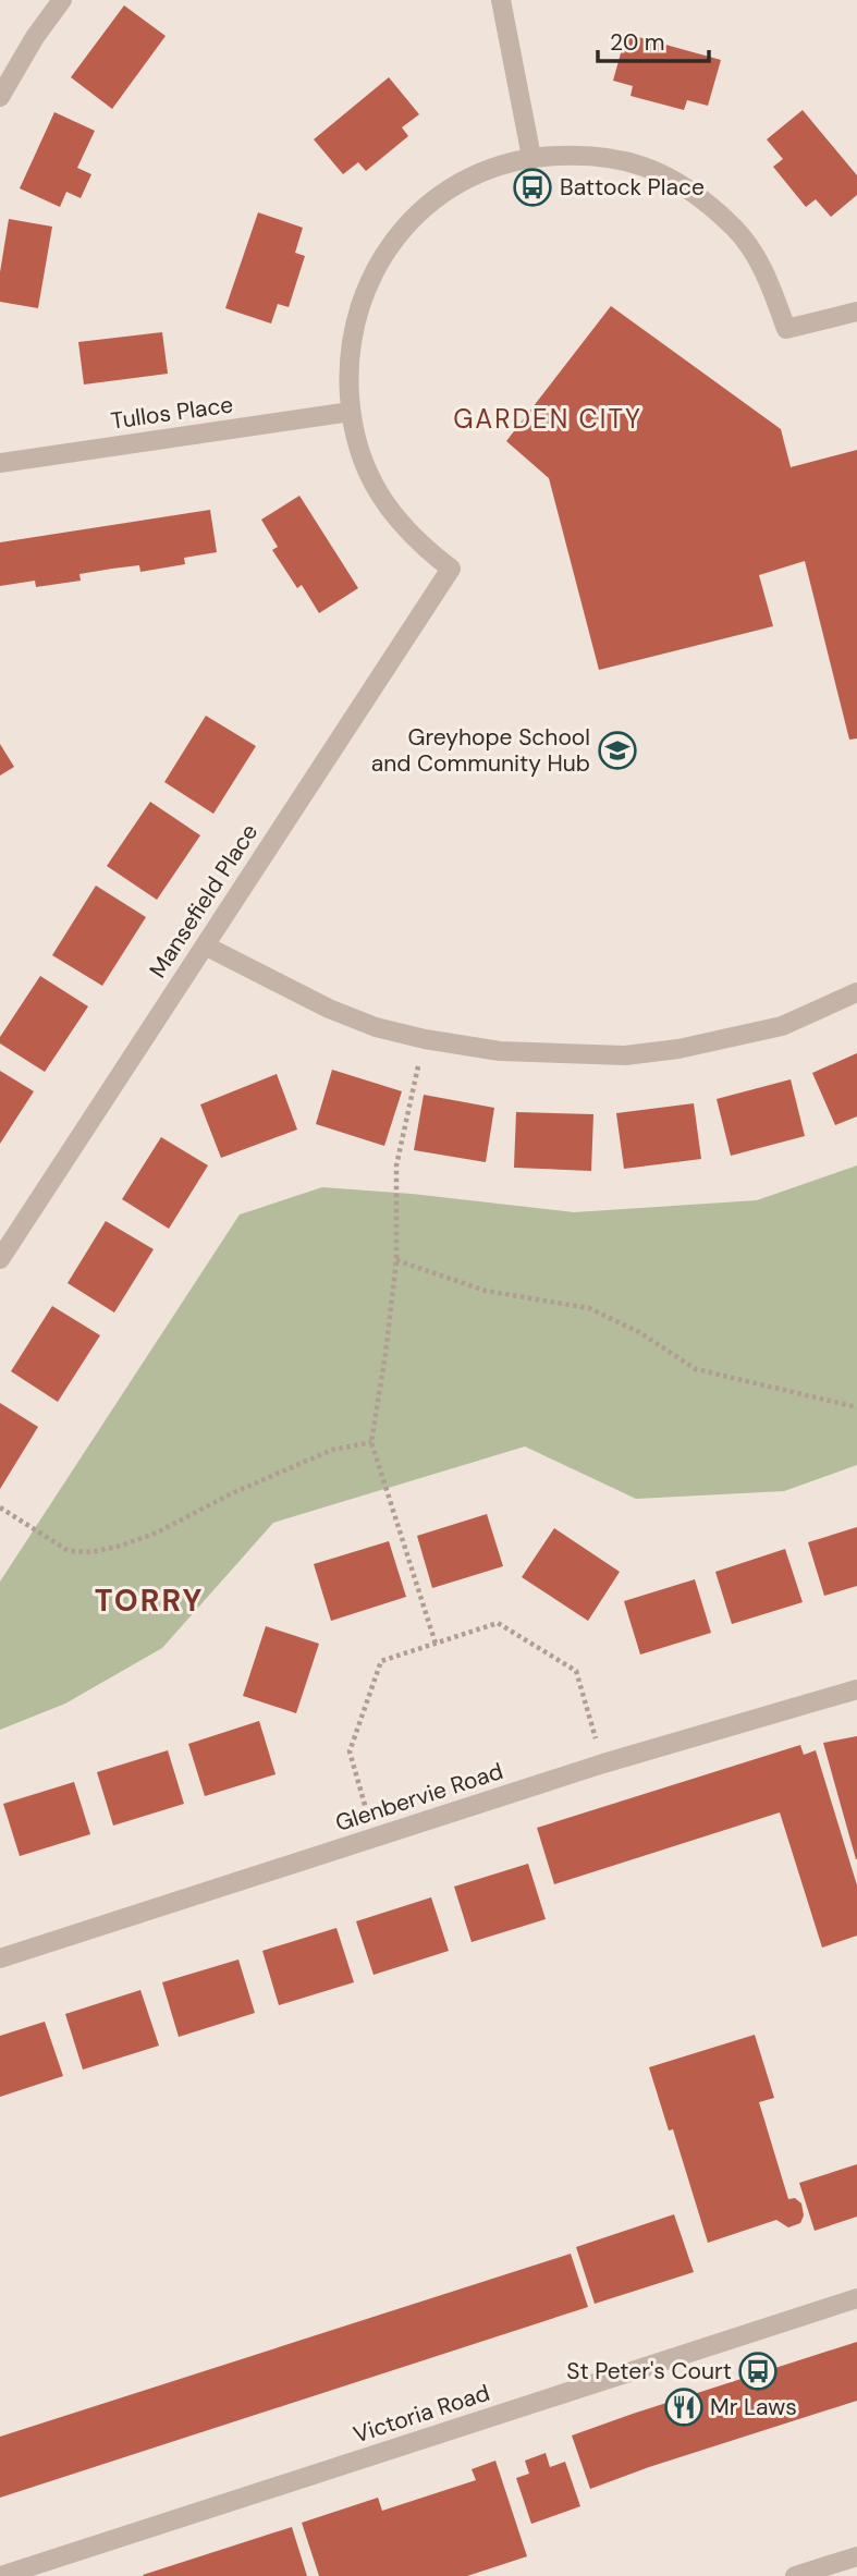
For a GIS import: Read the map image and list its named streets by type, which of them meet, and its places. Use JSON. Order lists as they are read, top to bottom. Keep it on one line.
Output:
{"streets":{"street":["Tullos Place","Mansefield Place","Glenbervie Road","Victoria Road"]},"crossings":[["Tullos Place","Mansefield Place"]],"districts":["GARDEN CITY","TORRY"],"places":{"bus stop":["Battock Place","St Peter's Court"],"school or university":["Greyhope School and Community Hub"],"restaurant":["Mr Laws"]},"scale_bar":"20 m"}
